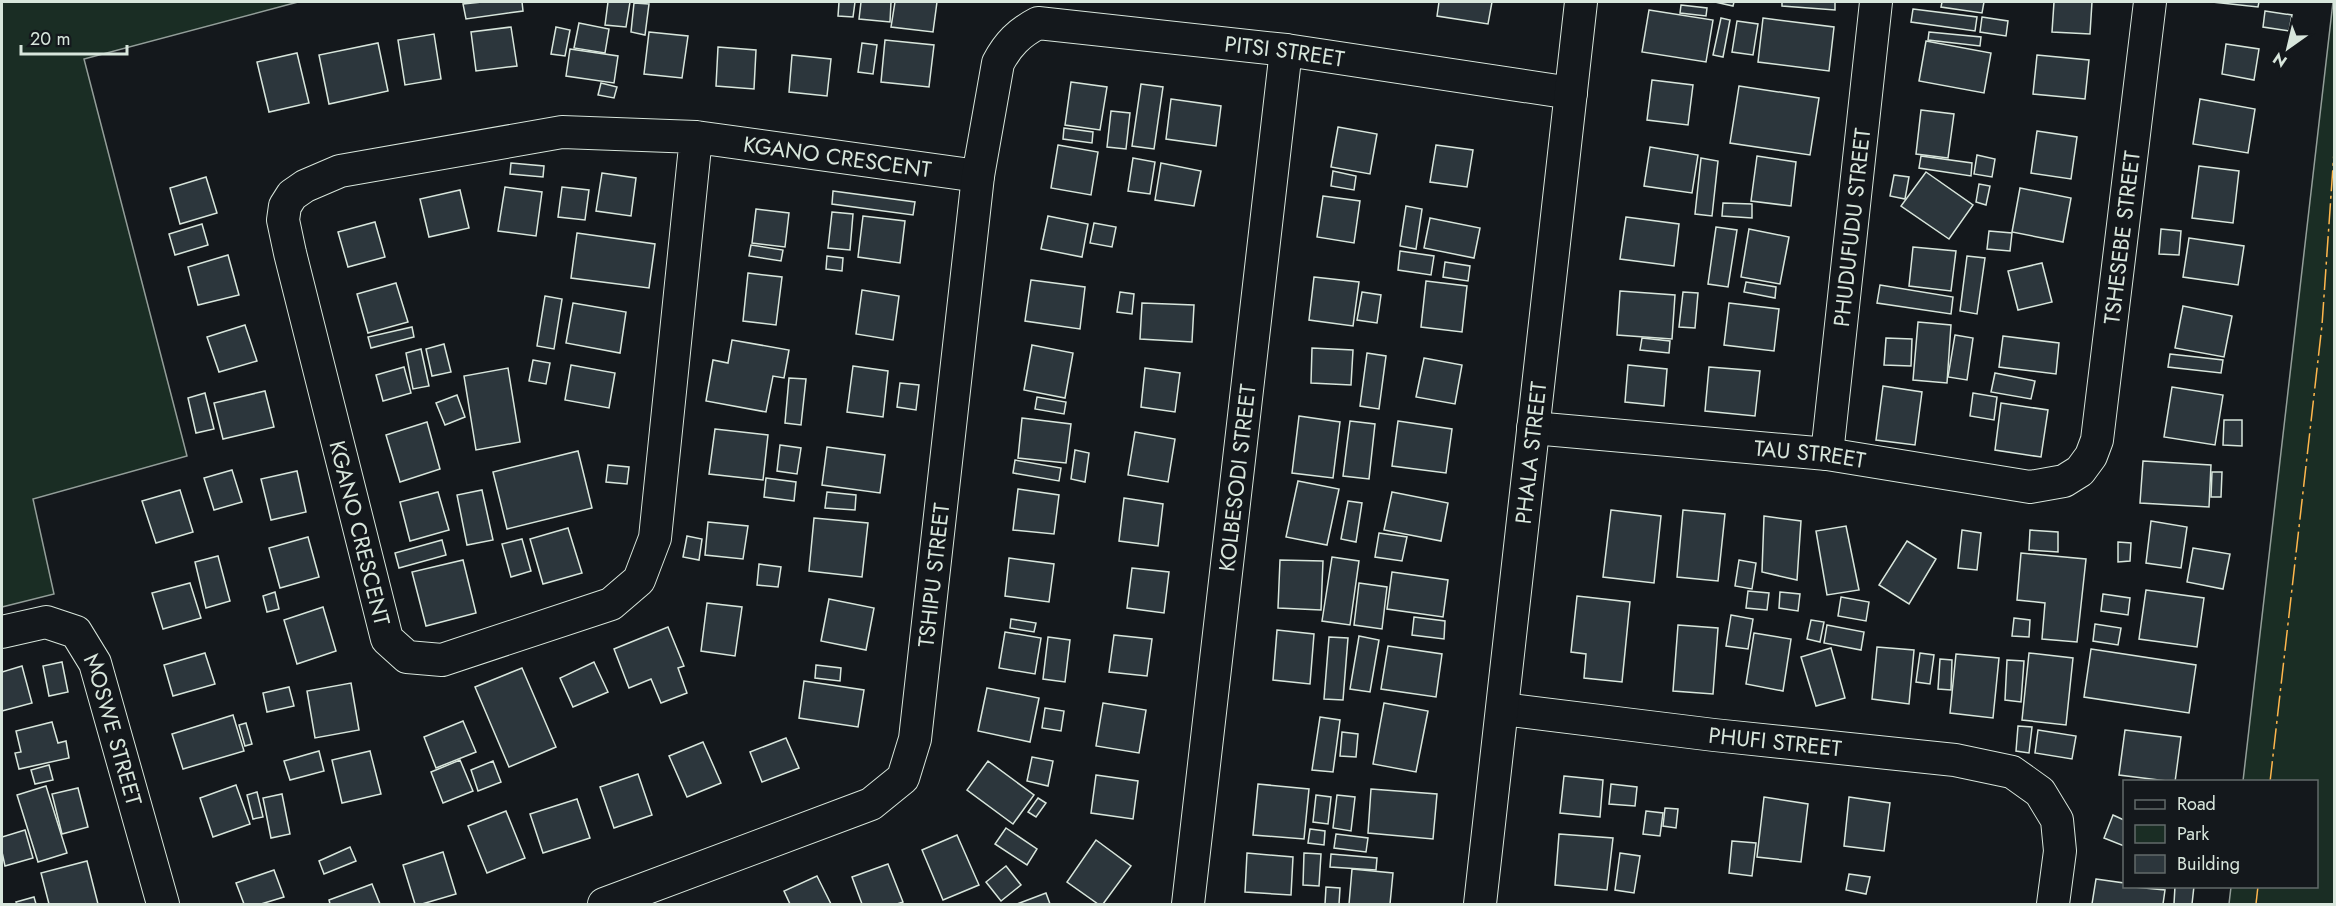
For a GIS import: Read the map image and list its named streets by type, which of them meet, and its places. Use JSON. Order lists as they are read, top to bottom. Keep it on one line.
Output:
{"streets":{"street":["PITSI STREET","KGANO CRESCENT","PHUDUFUDU STREET","TSHESEBE STREET","PHALA STREET","TAU STREET","KOLBESODI STREET","TSHIPU STREET","MOSWE STREET","PHUFI STREET"]},"crossings":[["PITSI STREET","PHALA STREET"],["PITSI STREET","KOLBESODI STREET"],["PITSI STREET","TSHIPU STREET"],["KGANO CRESCENT","TSHIPU STREET"],["PHUDUFUDU STREET","TAU STREET"],["TSHESEBE STREET","TAU STREET"],["PHALA STREET","TAU STREET"],["PHALA STREET","PHUFI STREET"]],"legend":["Road","Park","Building"],"scale_bar":"20 m","north":"bottom left"}
